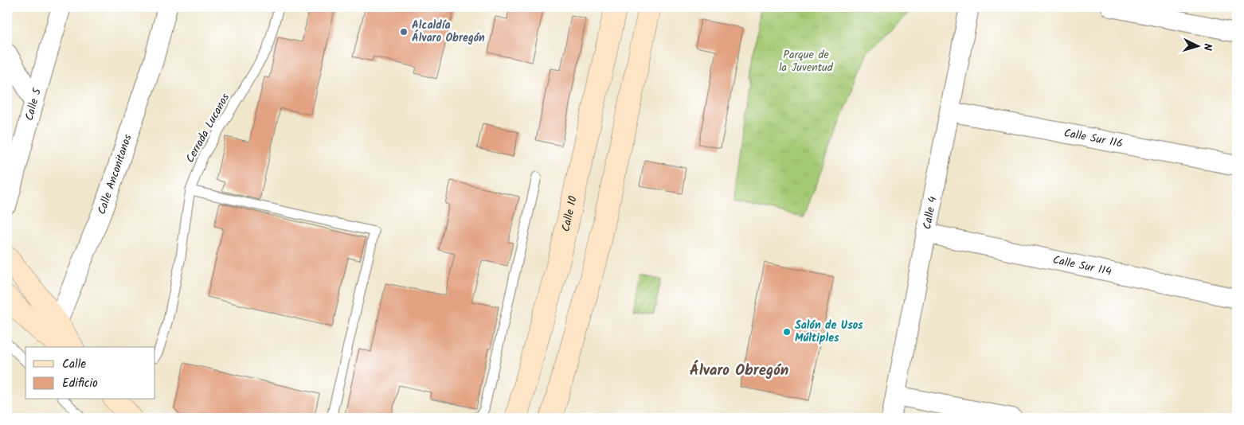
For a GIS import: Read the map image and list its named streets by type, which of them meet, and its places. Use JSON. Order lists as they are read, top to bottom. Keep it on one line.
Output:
{"streets":{"street":["Calle 5","Calle Sur 116","Calle Anconitanos","Calle 4","Calle 10","Calle Sur 114"],"lane":["Cerrada Lucanos"]},"crossings":[["Calle Sur 116","Calle 4"],["Calle 4","Calle Sur 114"]],"districts":["Álvaro Obregón"],"parks":["Parque de la Juventud"],"places":["Alcaldía Álvaro Obregón","Salón de Usos Múltiples"],"legend":["Calle","Edificio"],"north":"right"}
